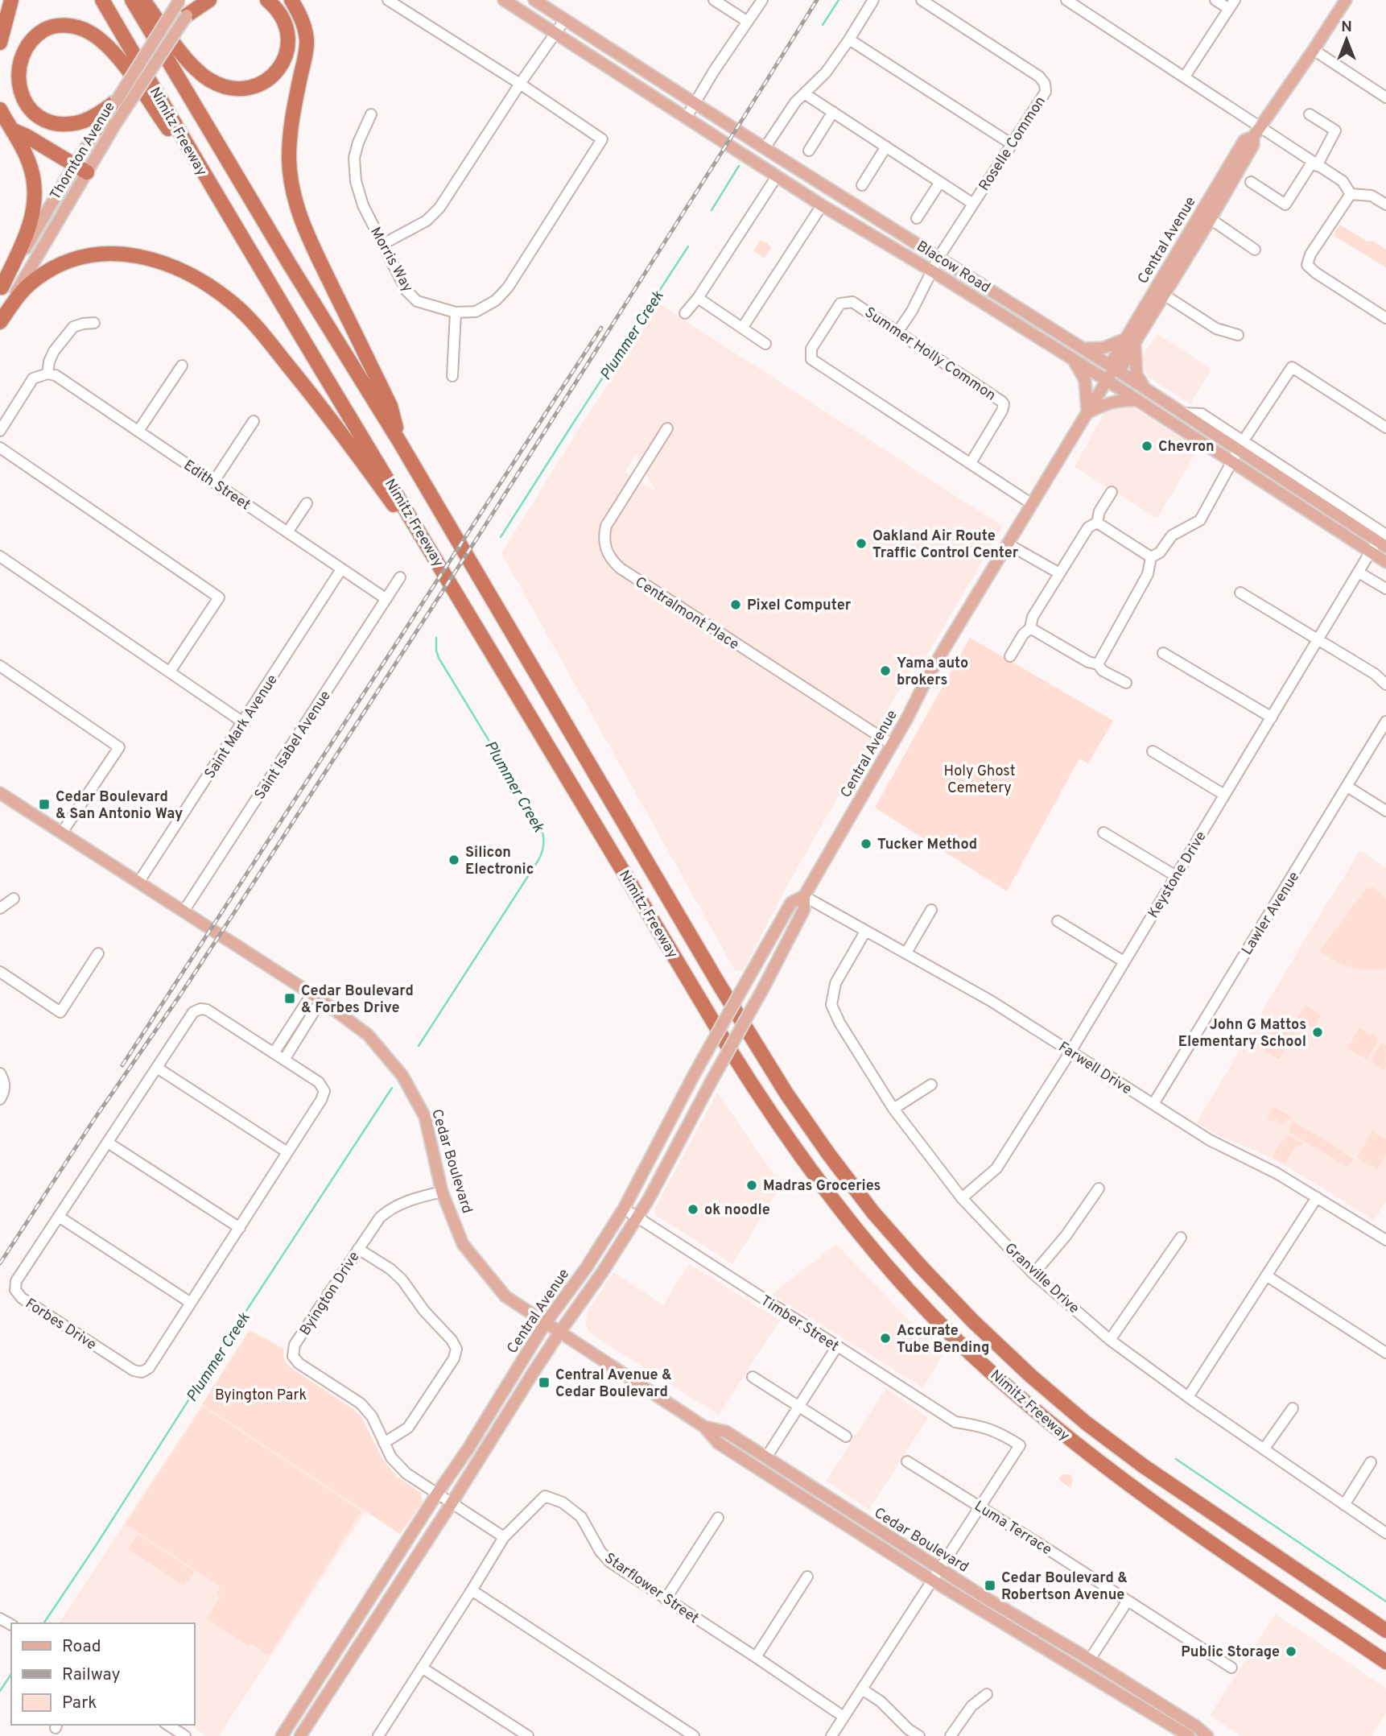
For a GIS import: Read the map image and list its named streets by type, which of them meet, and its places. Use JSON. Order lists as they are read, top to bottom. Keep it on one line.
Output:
{"streets":{"highway":["Nimitz Freeway"],"main road":["Thornton Avenue","Central Avenue","Blacow Road","Cedar Boulevard"],"street":["Roselle Common","Morris Way","Summer Holly Common","Edith Street","Centralmont Place","Saint Mark Avenue","Saint Isabel Avenue","Keystone Drive","Lawler Avenue","Farwell Drive","Granville Drive","Byington Drive","Timber Street","Forbes Drive","Luma Terrace","Starflower Street"]},"crossings":[["Roselle Common","Blacow Road"],["Roselle Common","Summer Holly Common"],["Central Avenue","Blacow Road"],["Central Avenue","Summer Holly Common"],["Central Avenue","Centralmont Place"],["Central Avenue","Farwell Drive"],["Central Avenue","Cedar Boulevard"],["Central Avenue","Byington Drive"],["Central Avenue","Timber Street"],["Blacow Road","Keystone Drive"],["Edith Street","Saint Mark Avenue"],["Edith Street","Saint Isabel Avenue"],["Saint Mark Avenue","Cedar Boulevard"],["Saint Isabel Avenue","Cedar Boulevard"],["Keystone Drive","Farwell Drive"],["Keystone Drive","Granville Drive"],["Lawler Avenue","Farwell Drive"],["Farwell Drive","Granville Drive"],["Cedar Boulevard","Byington Drive"],["Timber Street","Luma Terrace"]],"water":["Plummer Creek"],"parks":["Holy Ghost Cemetery","Byington Park"],"places":{"other":["Chevron","Oakland Air Route Traffic Control Center","Pixel Computer","Yama auto brokers","Tucker Method","Silicon Electronic","John G Mattos Elementary School","Madras Groceries","ok noodle","Accurate Tube Bending","Public Storage"],"transit":["Cedar Boulevard & San Antonio Way","Cedar Boulevard & Forbes Drive","Central Avenue & Cedar Boulevard","Cedar Boulevard & Robertson Avenue"]},"legend":["Road","Railway","Park"],"north":"top"}
